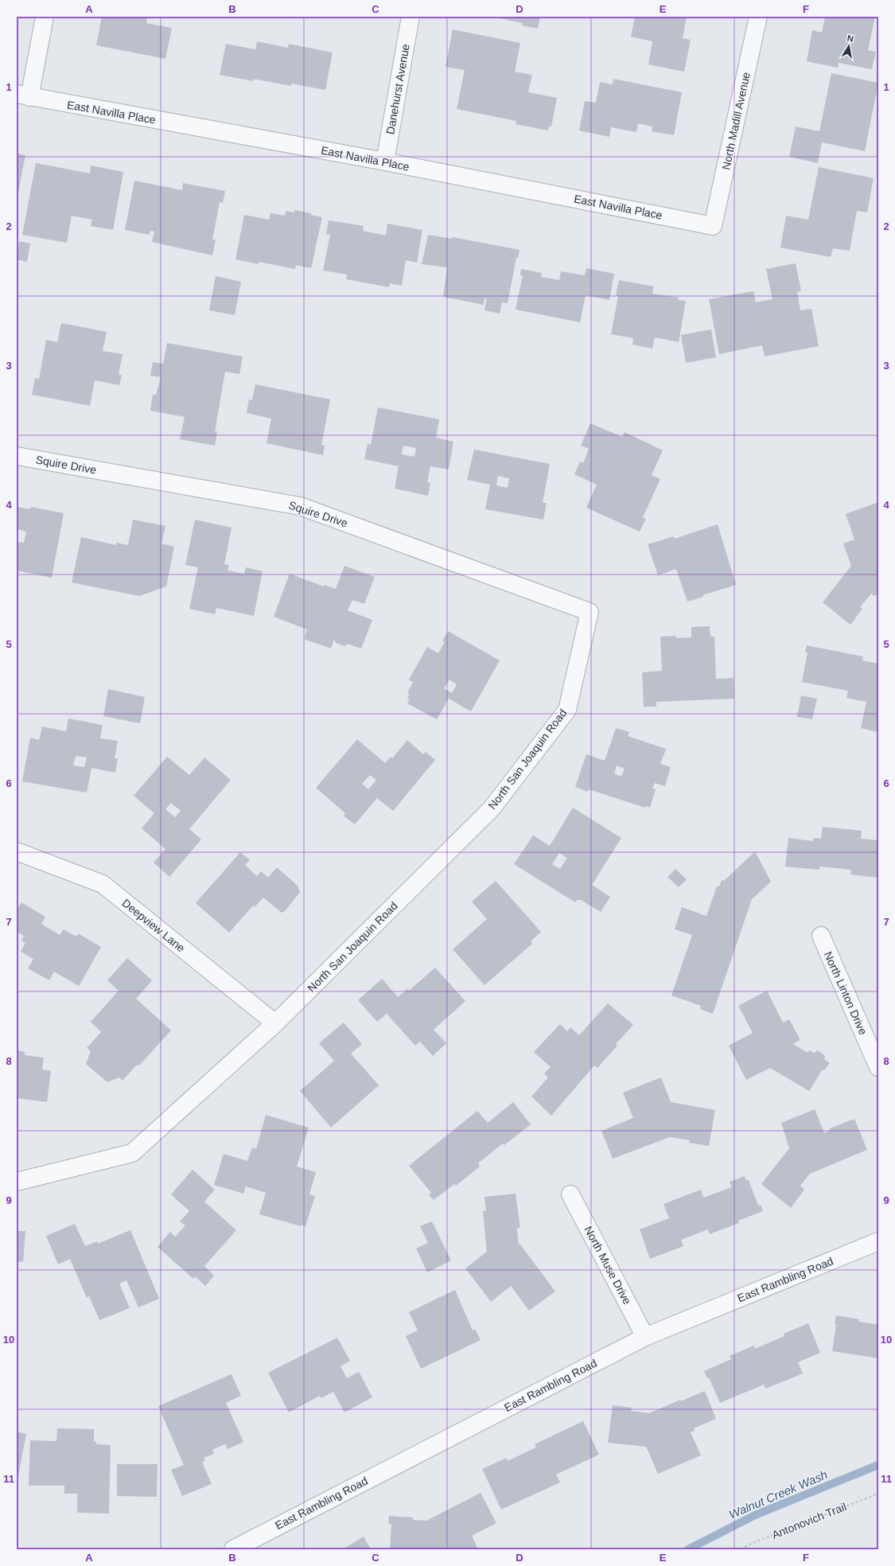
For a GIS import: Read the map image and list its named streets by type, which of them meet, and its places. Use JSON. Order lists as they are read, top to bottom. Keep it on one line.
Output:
{"streets":{"street":["Danehurst Avenue","East Navilla Place","North Madill Avenue","Squire Drive","North San Joaquin Road","Deepview Lane","North Linton Drive","North Muse Drive","East Rambling Road"],"path":["Antonovich Trail"]},"crossings":[["Danehurst Avenue","East Navilla Place"],["East Navilla Place","North Madill Avenue"],["Squire Drive","North San Joaquin Road"],["North San Joaquin Road","Deepview Lane"],["North Muse Drive","East Rambling Road"]],"water":["Walnut Creek Wash"],"north":"top","grid":{"columns":["A","B","C","D","E","F"],"rows":["1","2","3","4","5","6","7","8","9","10","11"]}}
